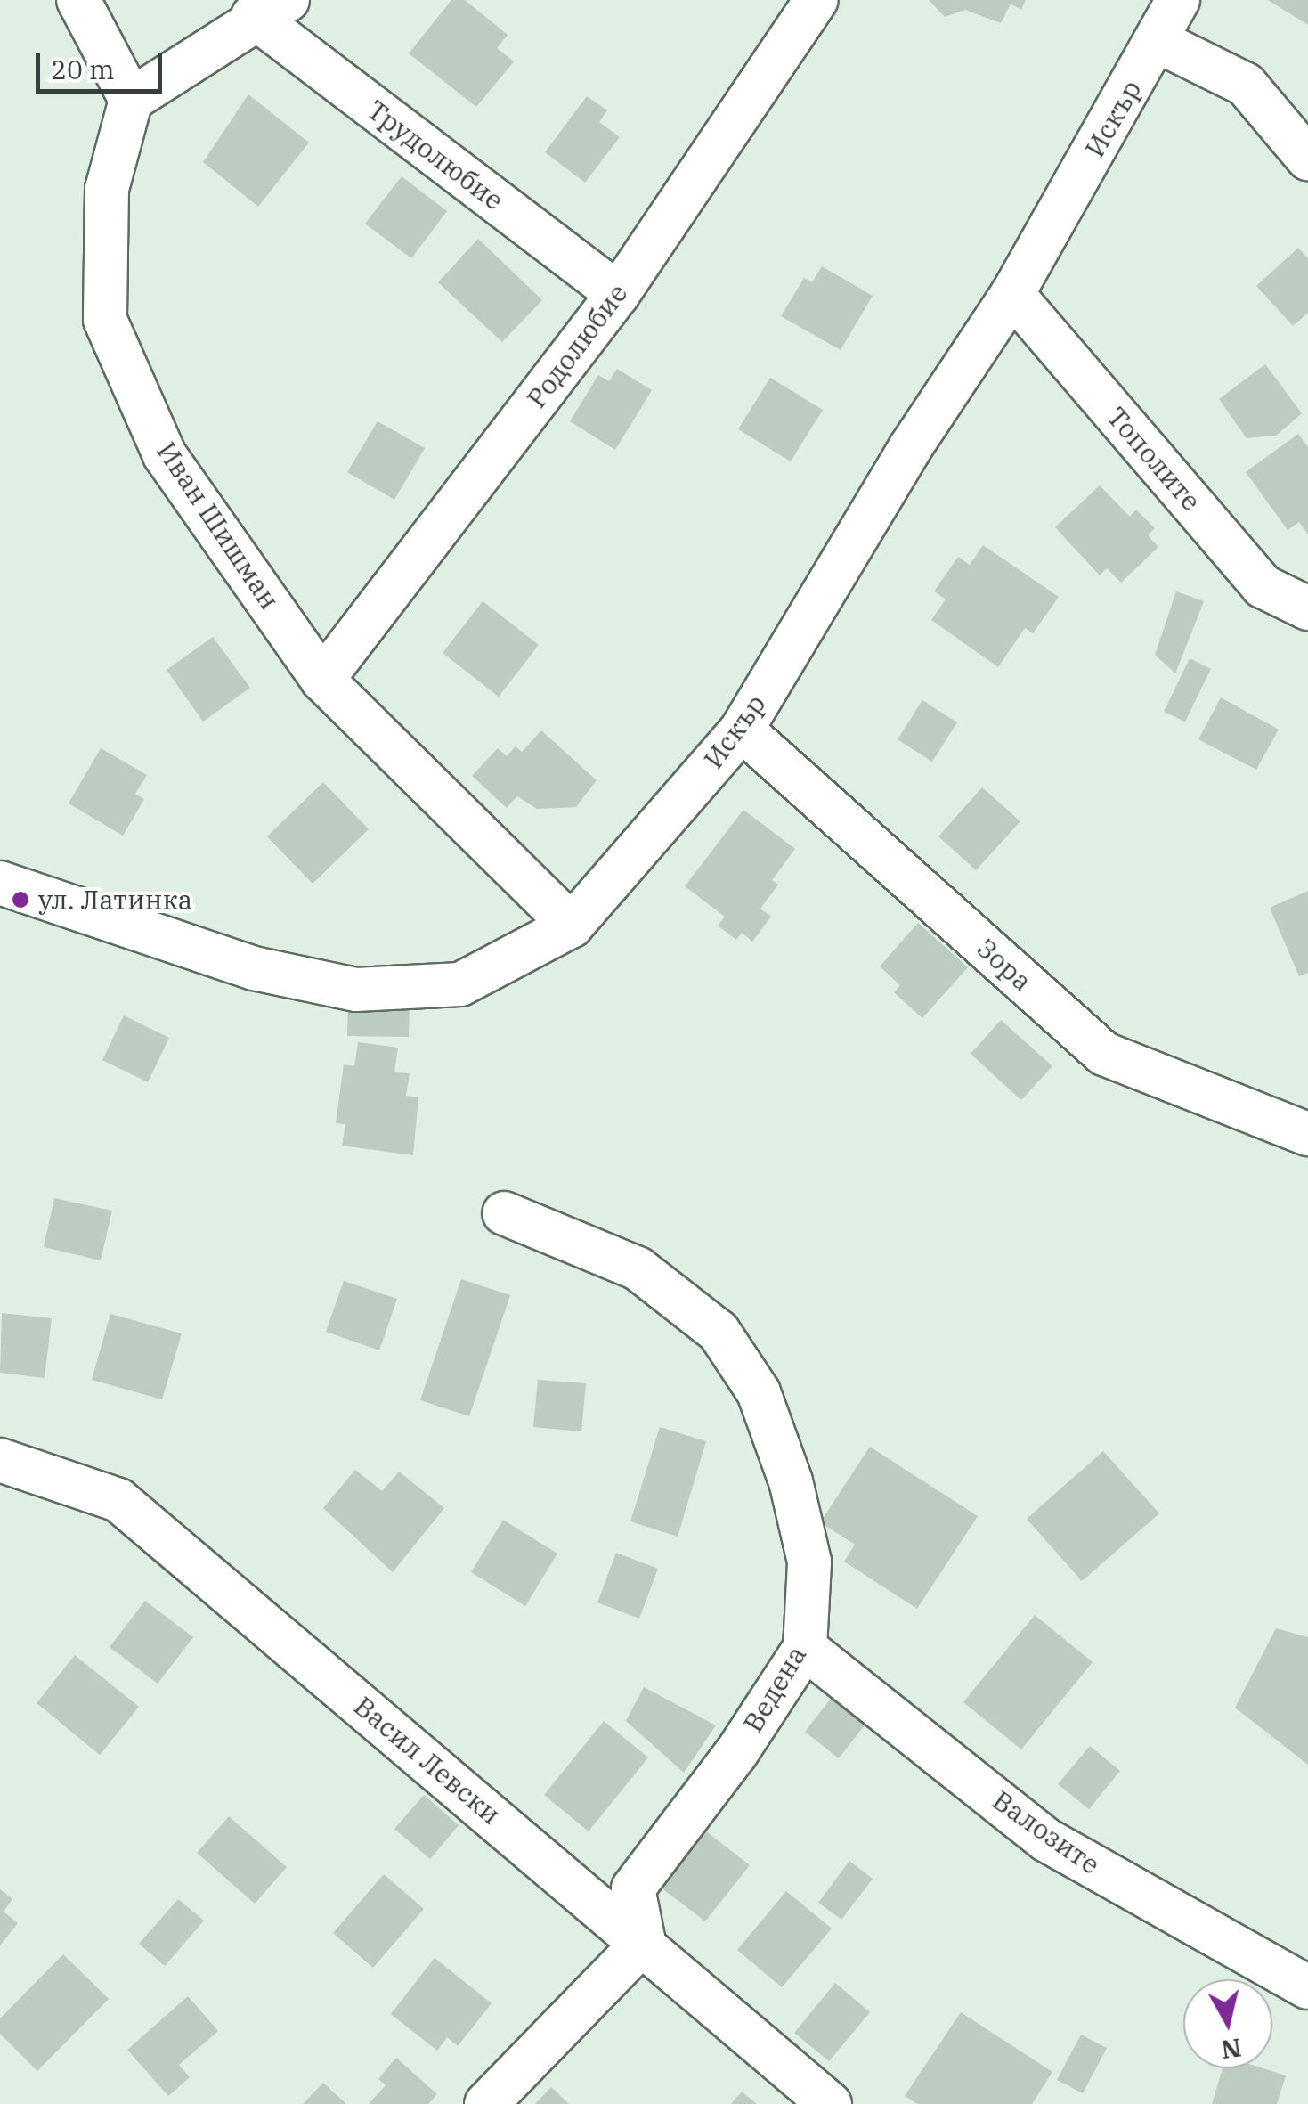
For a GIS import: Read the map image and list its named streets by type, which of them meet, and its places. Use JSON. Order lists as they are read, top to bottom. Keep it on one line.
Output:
{"streets":{"street":["Искър","Трудолюбие","Родолюбие","Тополите","Иван Шишман","Зора","Ведена","Васил Левски","Валозите"]},"crossings":[["Искър","Тополите"],["Искър","Иван Шишман"],["Искър","Зора"],["Трудолюбие","Родолюбие"],["Родолюбие","Иван Шишман"],["Ведена","Васил Левски"],["Ведена","Валозите"]],"places":["ул. Латинка"],"scale_bar":"20 m","north":"bottom"}
